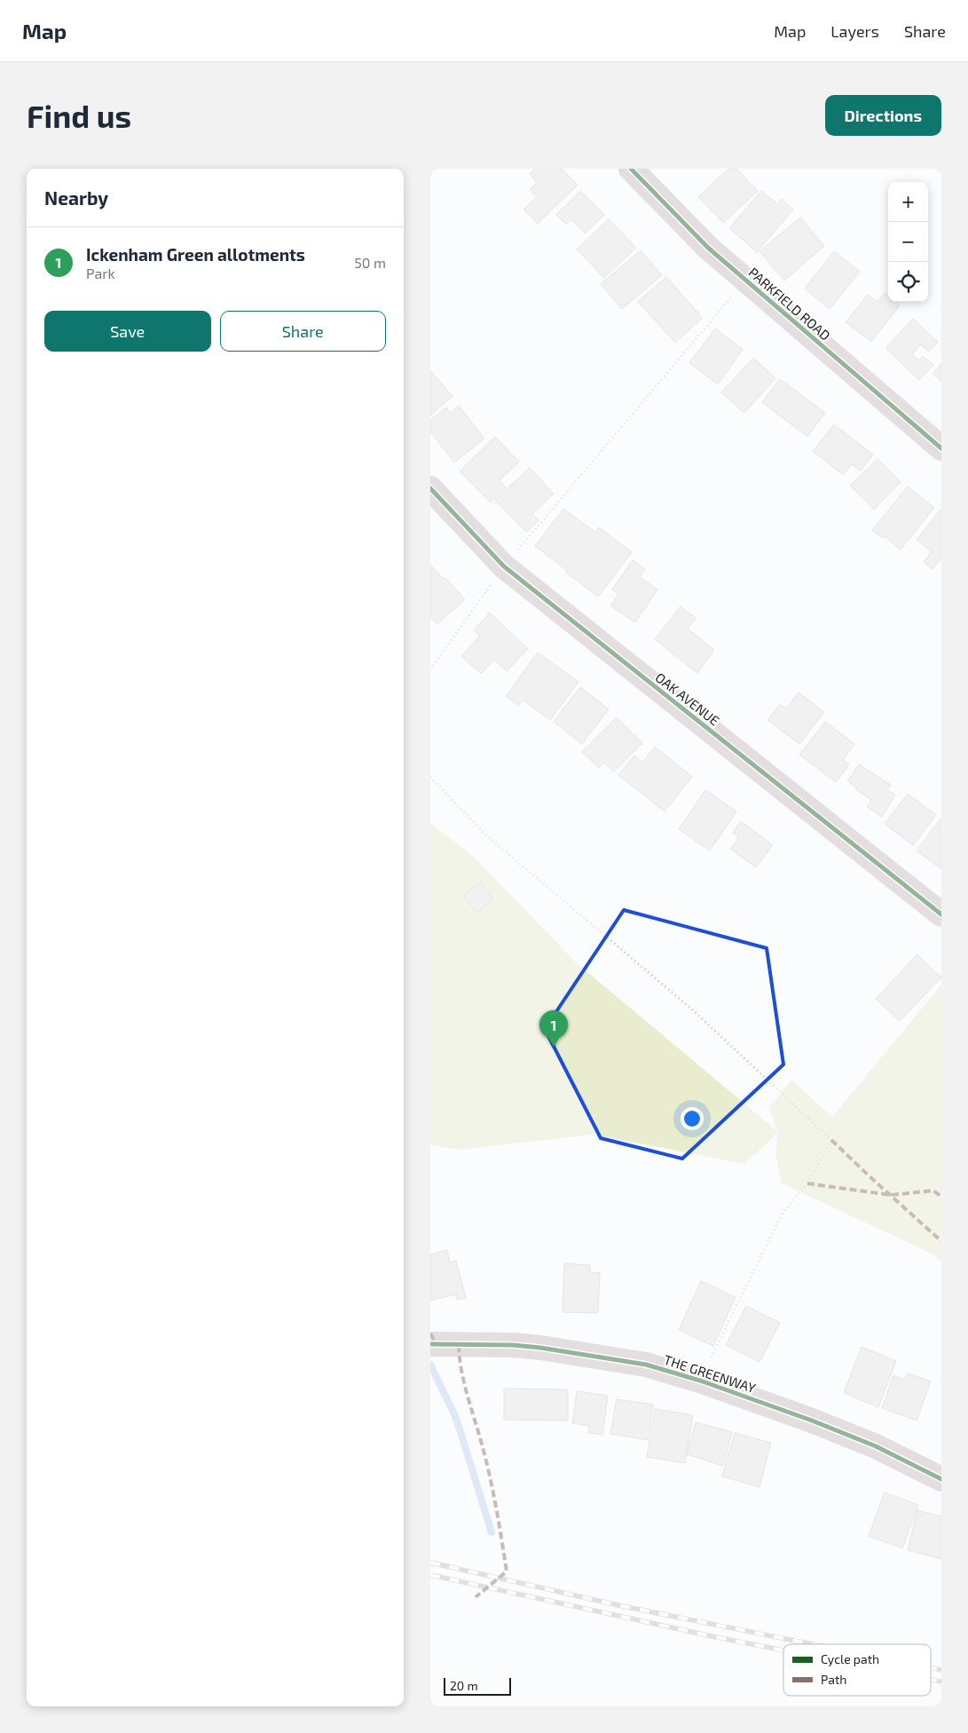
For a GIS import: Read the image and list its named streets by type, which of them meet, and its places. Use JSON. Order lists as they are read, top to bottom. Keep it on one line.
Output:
{"streets":{"street":["PARKFIELD ROAD","OAK AVENUE","THE GREENWAY"]},"legend":["Cycle path","Path"],"scale_bar":"20 m","page":{"header":"Map","nav":["Map","Layers","Share"],"buttons":["Directions",["Save","Share"]],"title":"Find us","heading":"Nearby","map_buttons":["+","−"],"list":[{"mark":"1","name":"Ickenham Green allotments","note":"Park","value":"50 m"}],"pins":"1","scale":"20 m"}}
